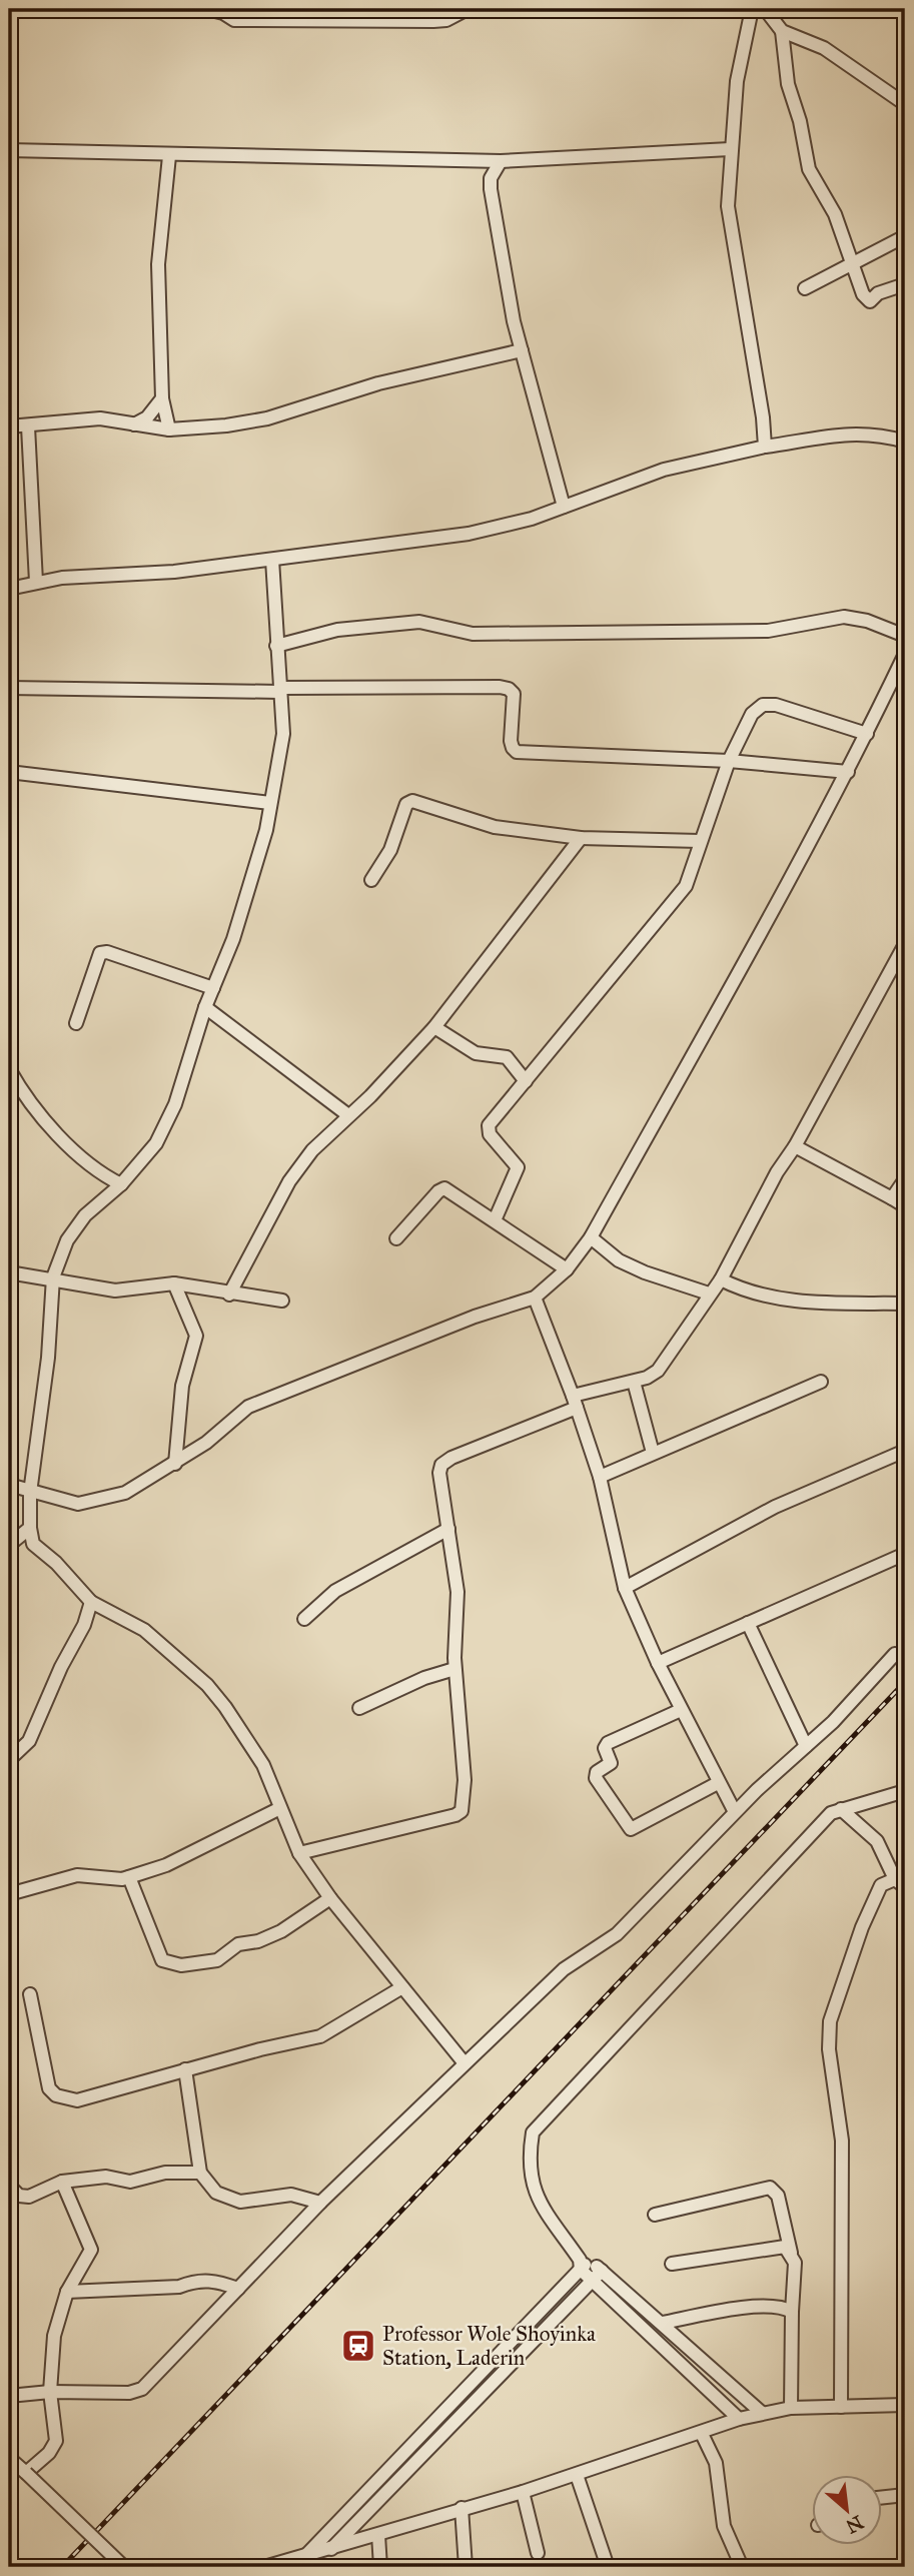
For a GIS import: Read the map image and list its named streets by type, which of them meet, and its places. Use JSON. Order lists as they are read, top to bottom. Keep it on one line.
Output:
{"places":{"station":["Professor Wole Shoyinka Station, Laderin"]},"north":"bottom right"}
